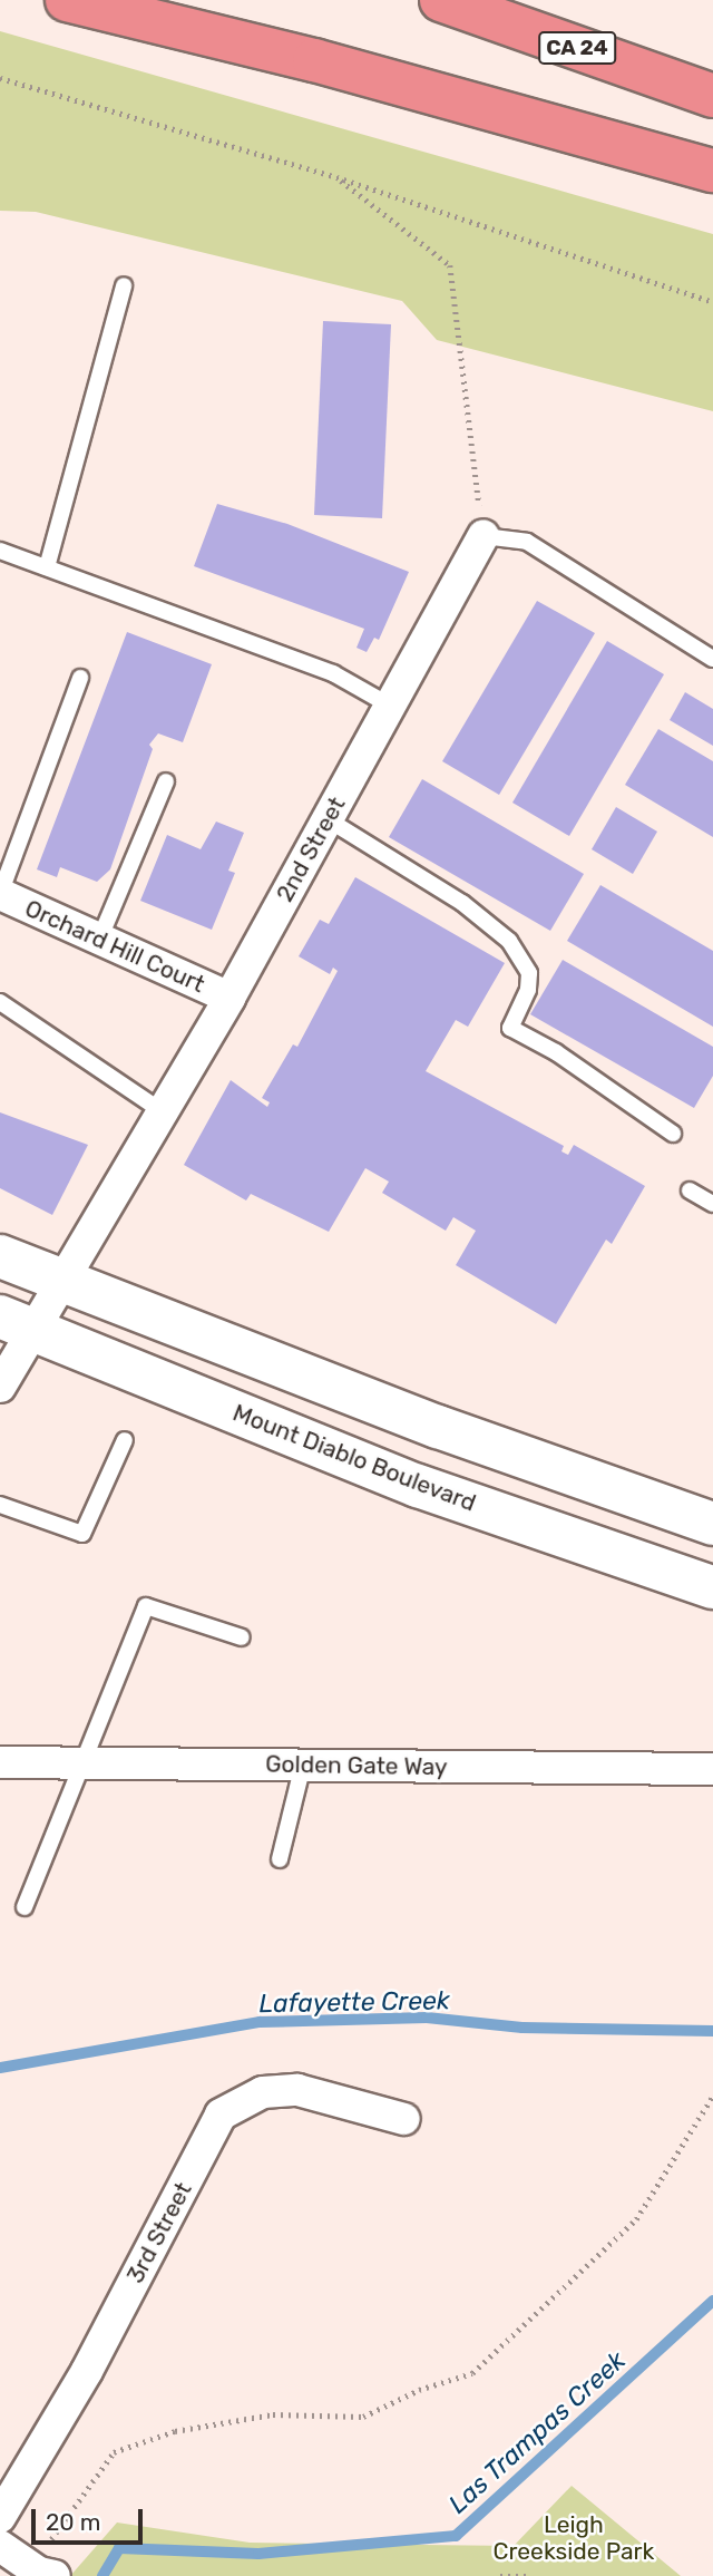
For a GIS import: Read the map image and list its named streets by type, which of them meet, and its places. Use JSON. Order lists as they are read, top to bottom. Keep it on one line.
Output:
{"streets":{"highway":["CA 24"],"main road":["Mount Diablo Boulevard"],"street":["2nd Street","Orchard Hill Court","Golden Gate Way","3rd Street"]},"crossings":[["2nd Street","Orchard Hill Court"],["2nd Street","Mount Diablo Boulevard"]],"water":["Lafayette Creek","Las Trampas Creek"],"parks":["Leigh Creekside Park"],"scale_bar":"20 m"}
